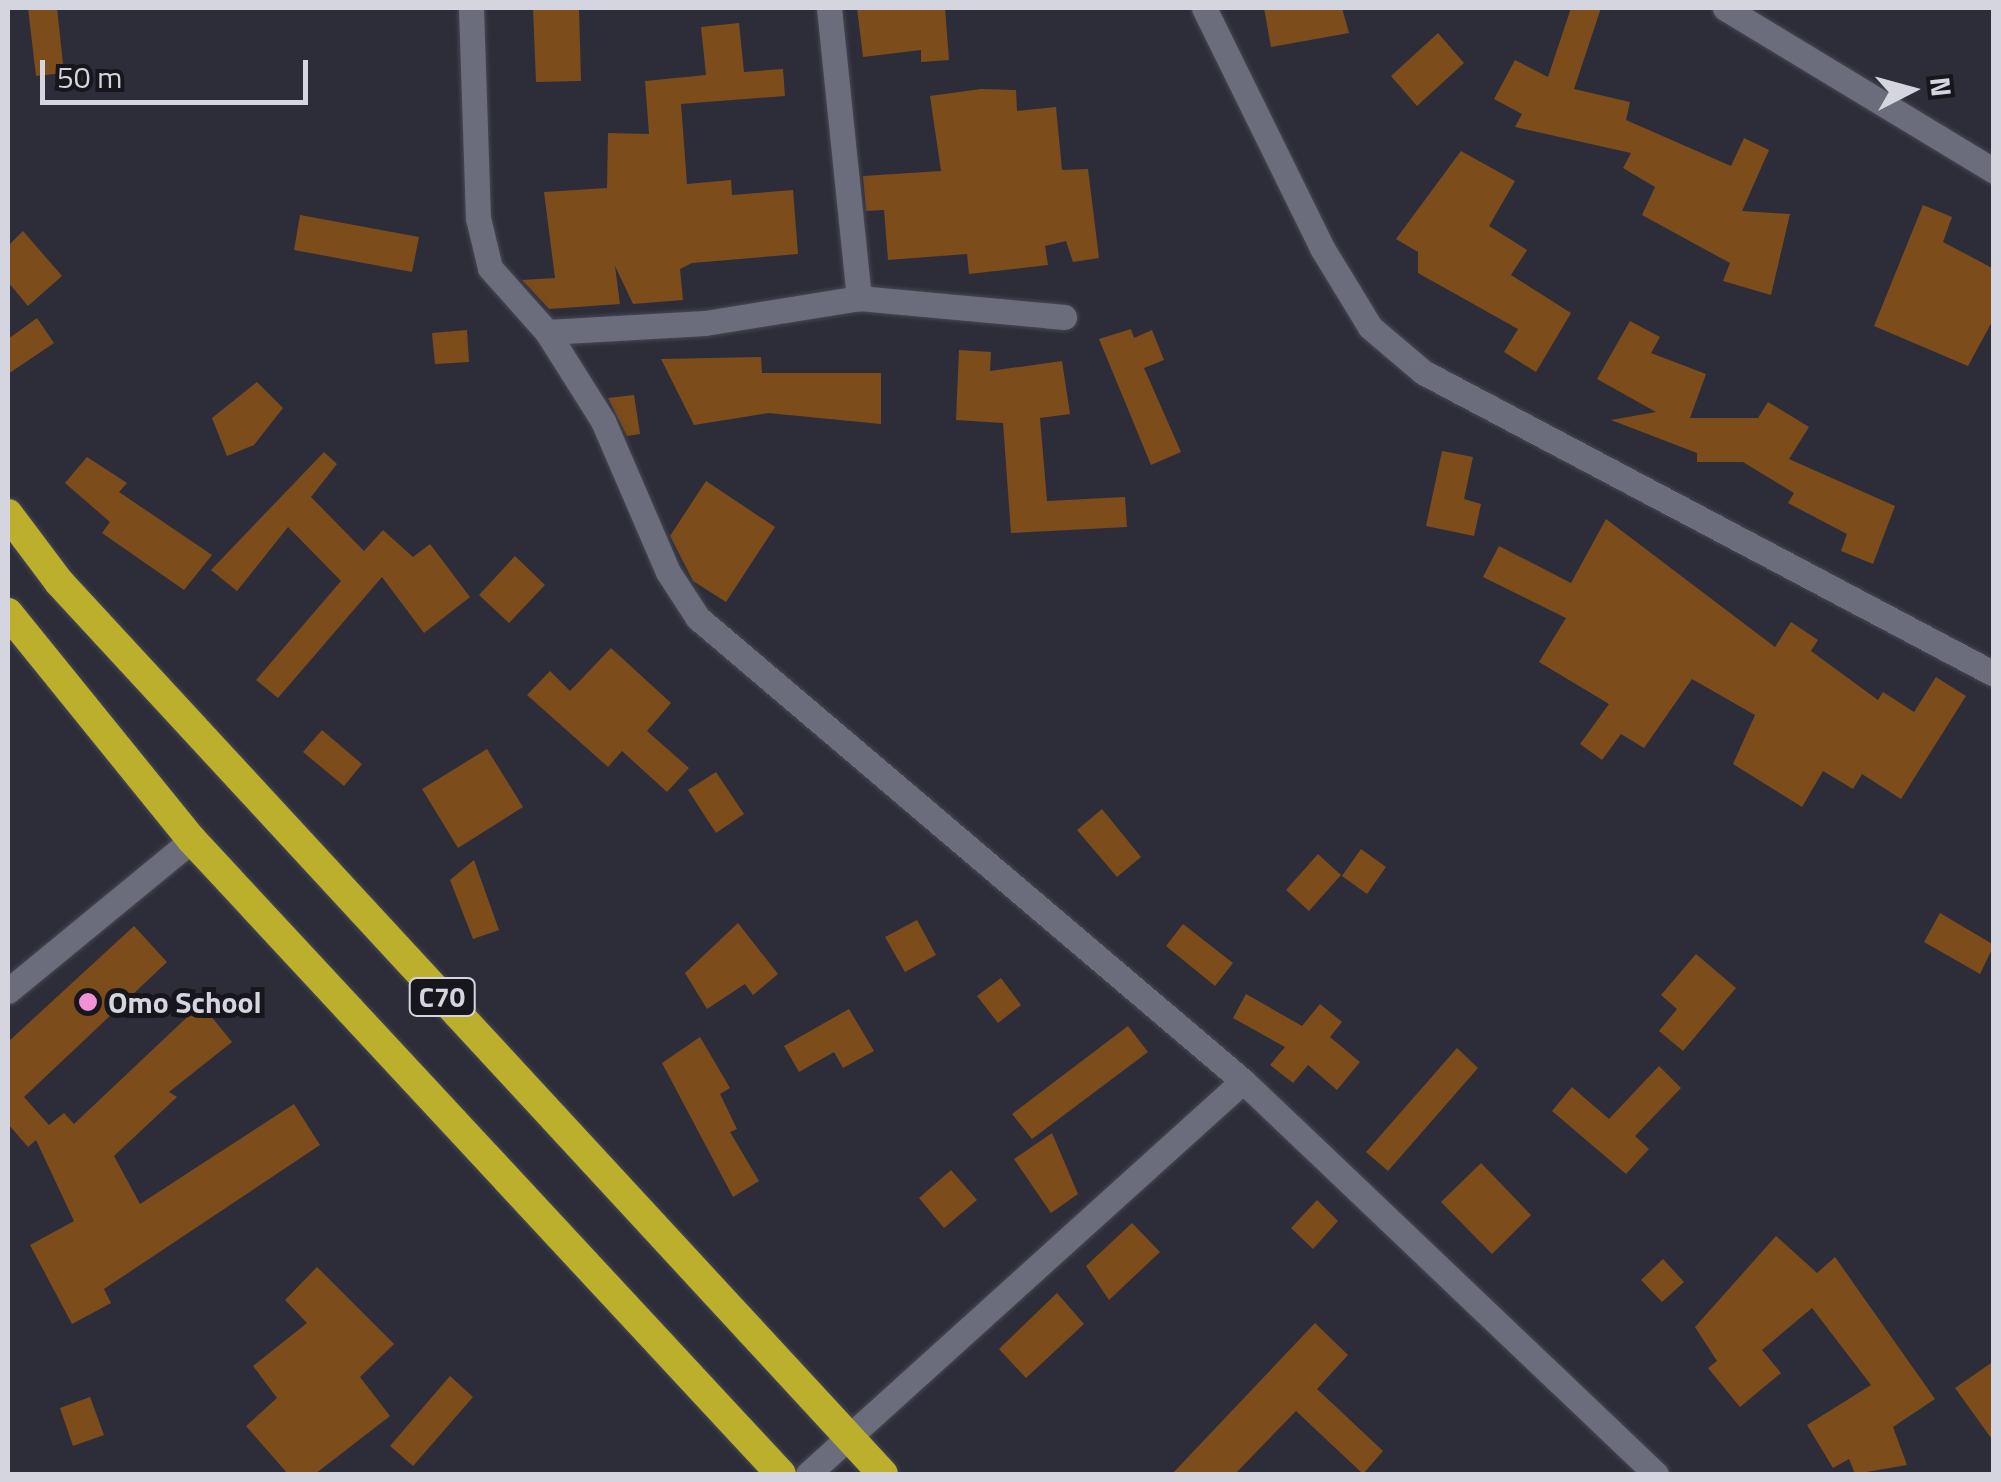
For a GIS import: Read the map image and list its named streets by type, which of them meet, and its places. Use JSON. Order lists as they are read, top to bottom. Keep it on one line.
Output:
{"streets":{"highway":["C70"]},"places":["Omo School"],"scale_bar":"50 m","north":"right"}
